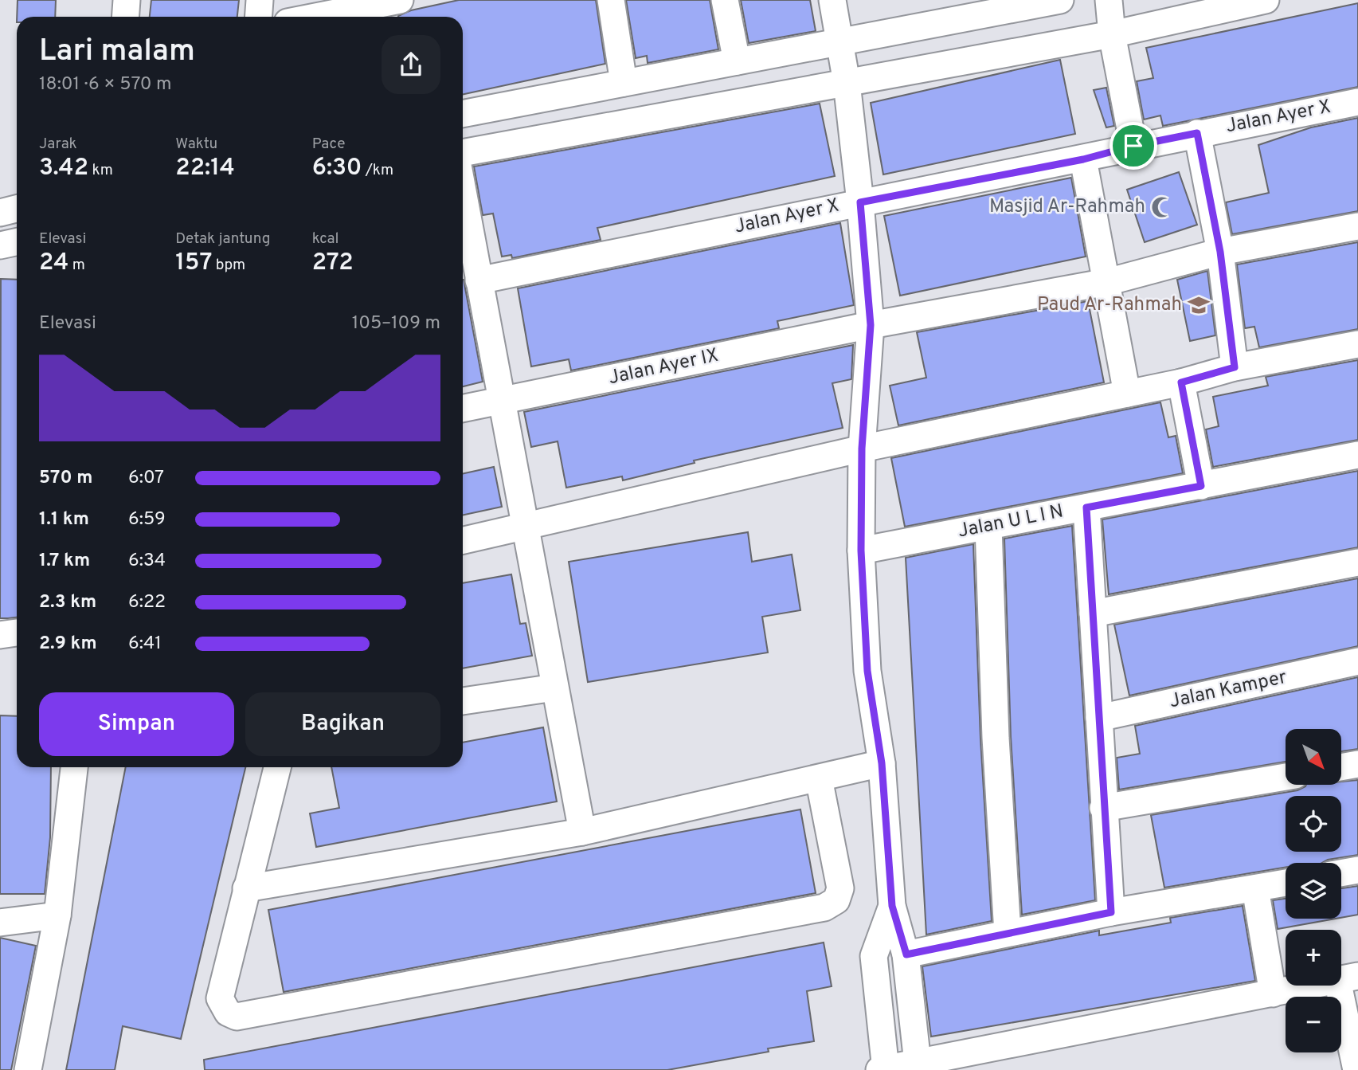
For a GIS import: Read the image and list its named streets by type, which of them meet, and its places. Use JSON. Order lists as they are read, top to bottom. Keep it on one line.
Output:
{"streets":{"street":["Jalan Ayer X","Jalan Ayer IX","Jalan U L I N","Jalan Kamper"]},"places":{"mosque":["Masjid Ar-Rahmah"],"school or university":["Paud Ar-Rahmah"]},"north":"bottom right","page":{"heading":["Lari malam","18:01 · 6 × 570 m"],"stats":[["Jarak","3.42 km"],["Waktu","22:14"],["Pace","6:30 /km"],["Elevasi","24 m"],["Detak jantung","157 bpm"],["kcal","272"]],"chart":["Elevasi","105–109 m"],"list":[{"name":"570 m","note":"6:07"},{"name":"1.1 km","note":"6:59"},{"name":"1.7 km","note":"6:34"},{"name":"2.3 km","note":"6:22"},{"name":"2.9 km","note":"6:41"}],"buttons":["Simpan","Bagikan"],"map_buttons":["+","−"]}}
